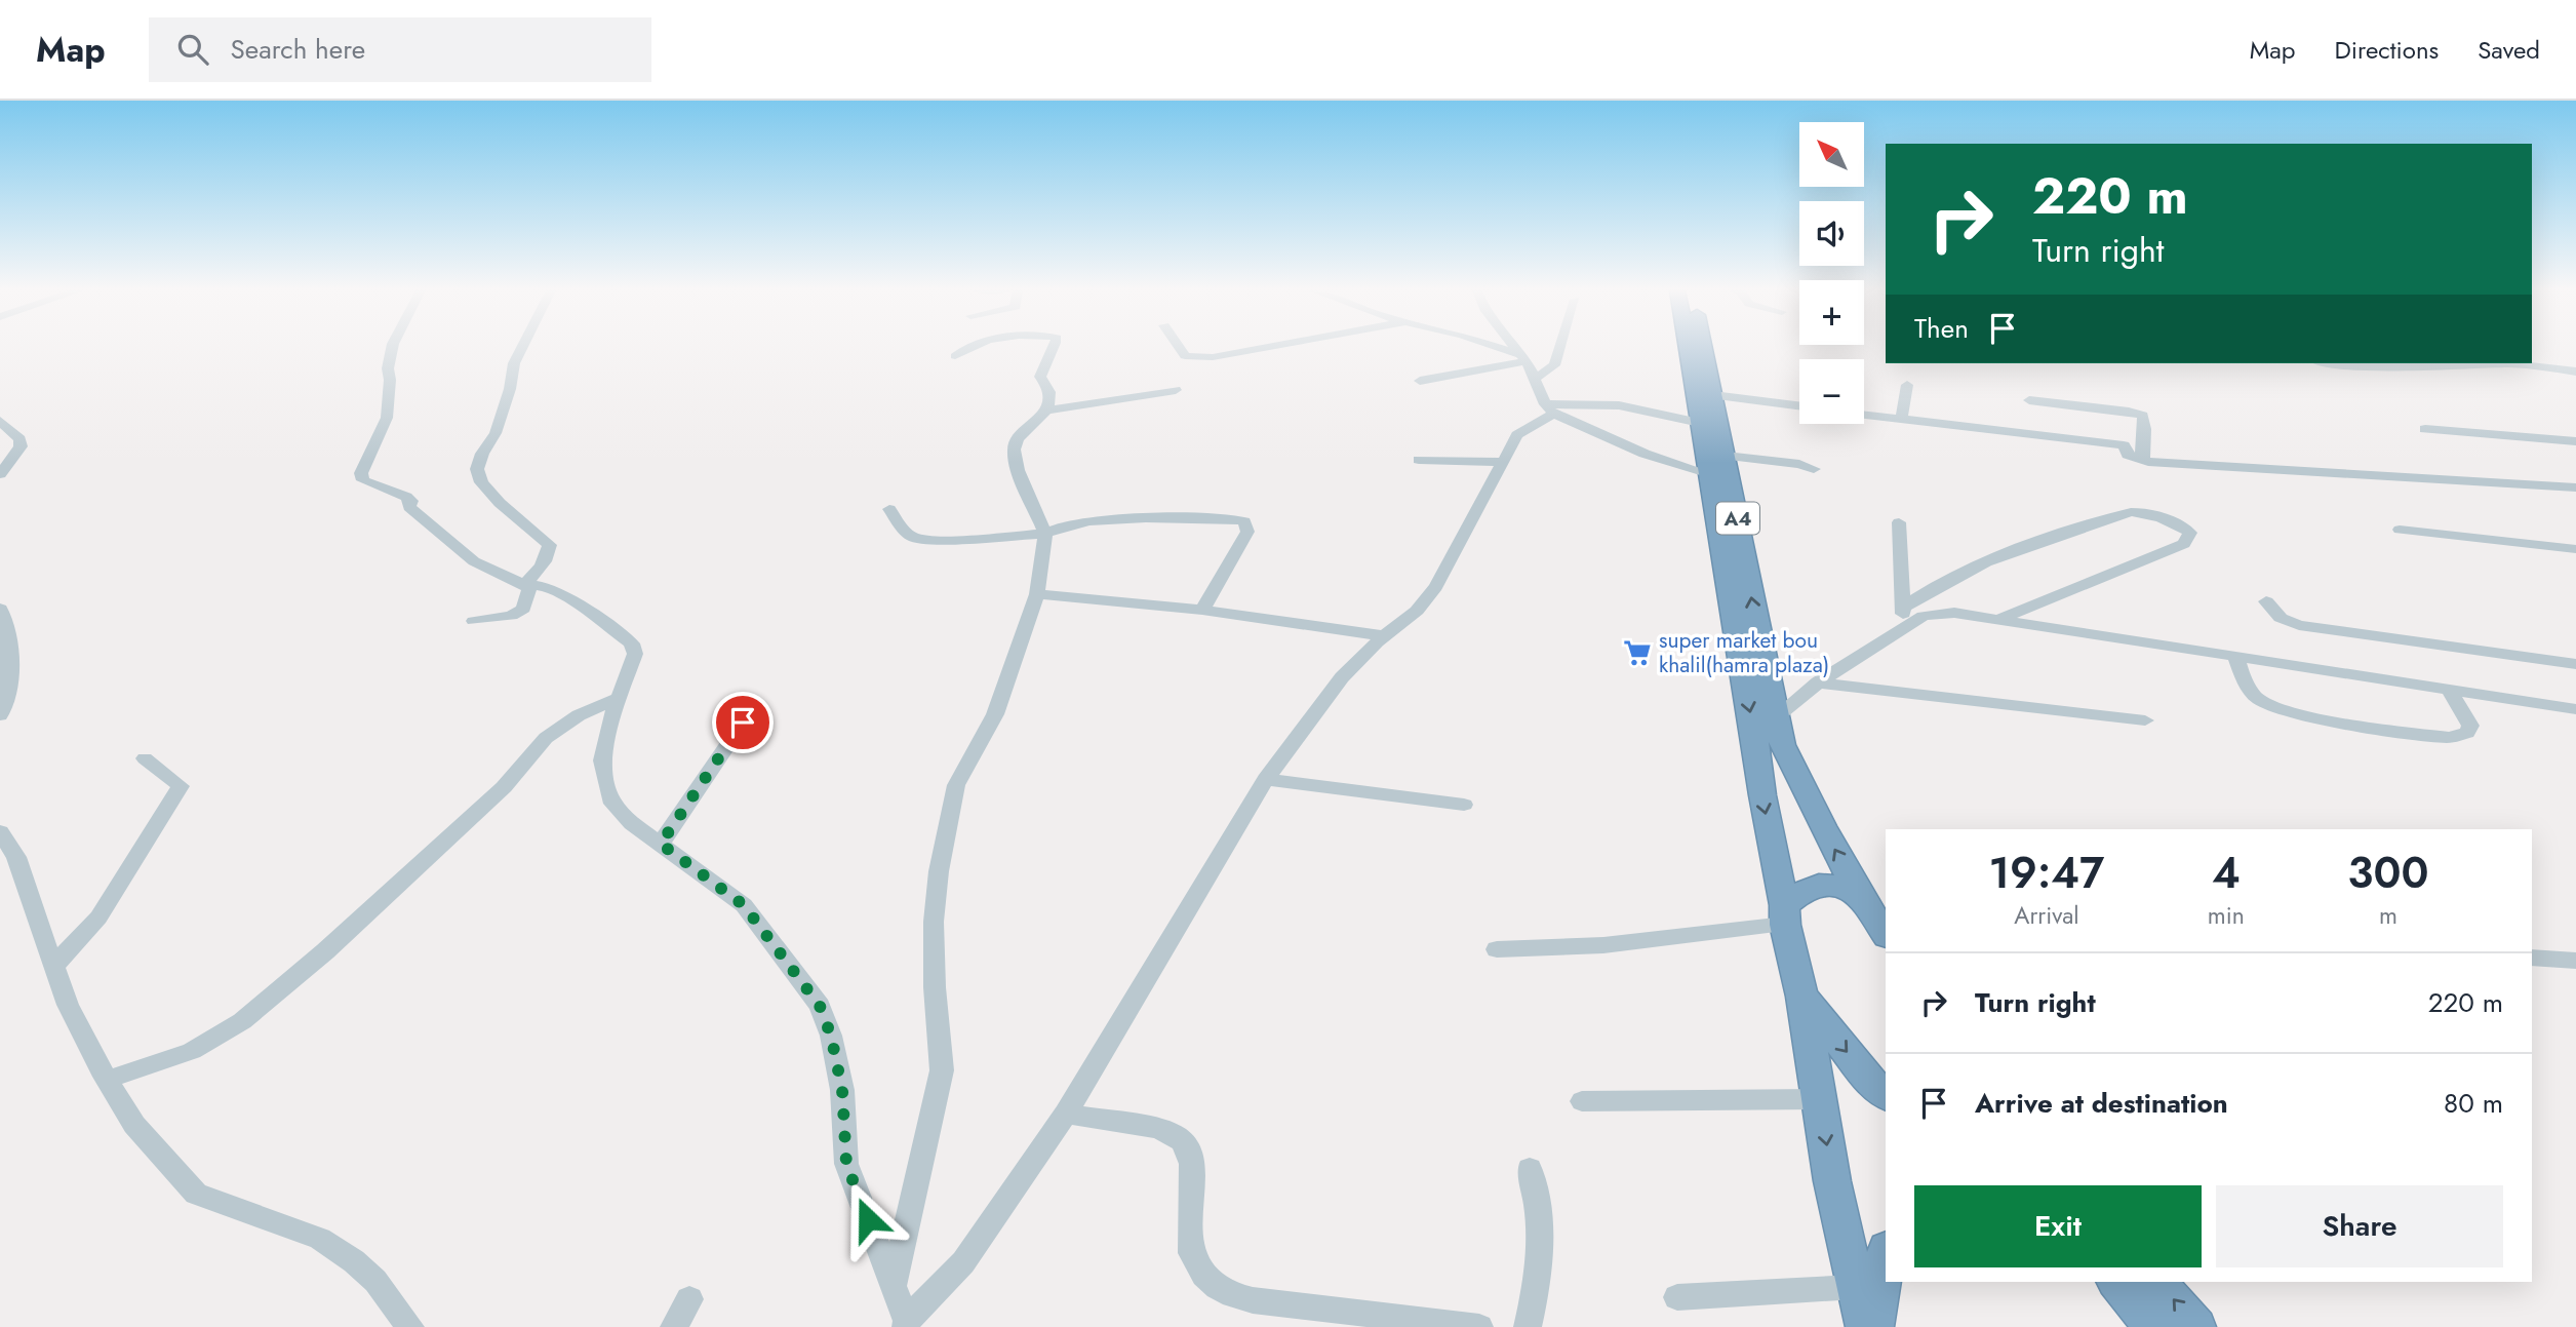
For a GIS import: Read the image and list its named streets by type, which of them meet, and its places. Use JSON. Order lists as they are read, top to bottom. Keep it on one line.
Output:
{"streets":{"highway":["A4"]},"places":{"supermarket":["super market bou khalil(hamra plaza)"]},"north":"top left","page":{"header":"Map","search":"Search here","nav":["Map","Directions","Saved"],"map_buttons":["+","−"],"turn":["220 m","Turn right"],"then":"Then","eta":["19:47","Arrival","4","min","300","m"],"list":[{"name":"Turn right","value":"220 m"},{"name":"Arrive at destination","value":"80 m"}],"buttons":["Exit","Share"]}}
